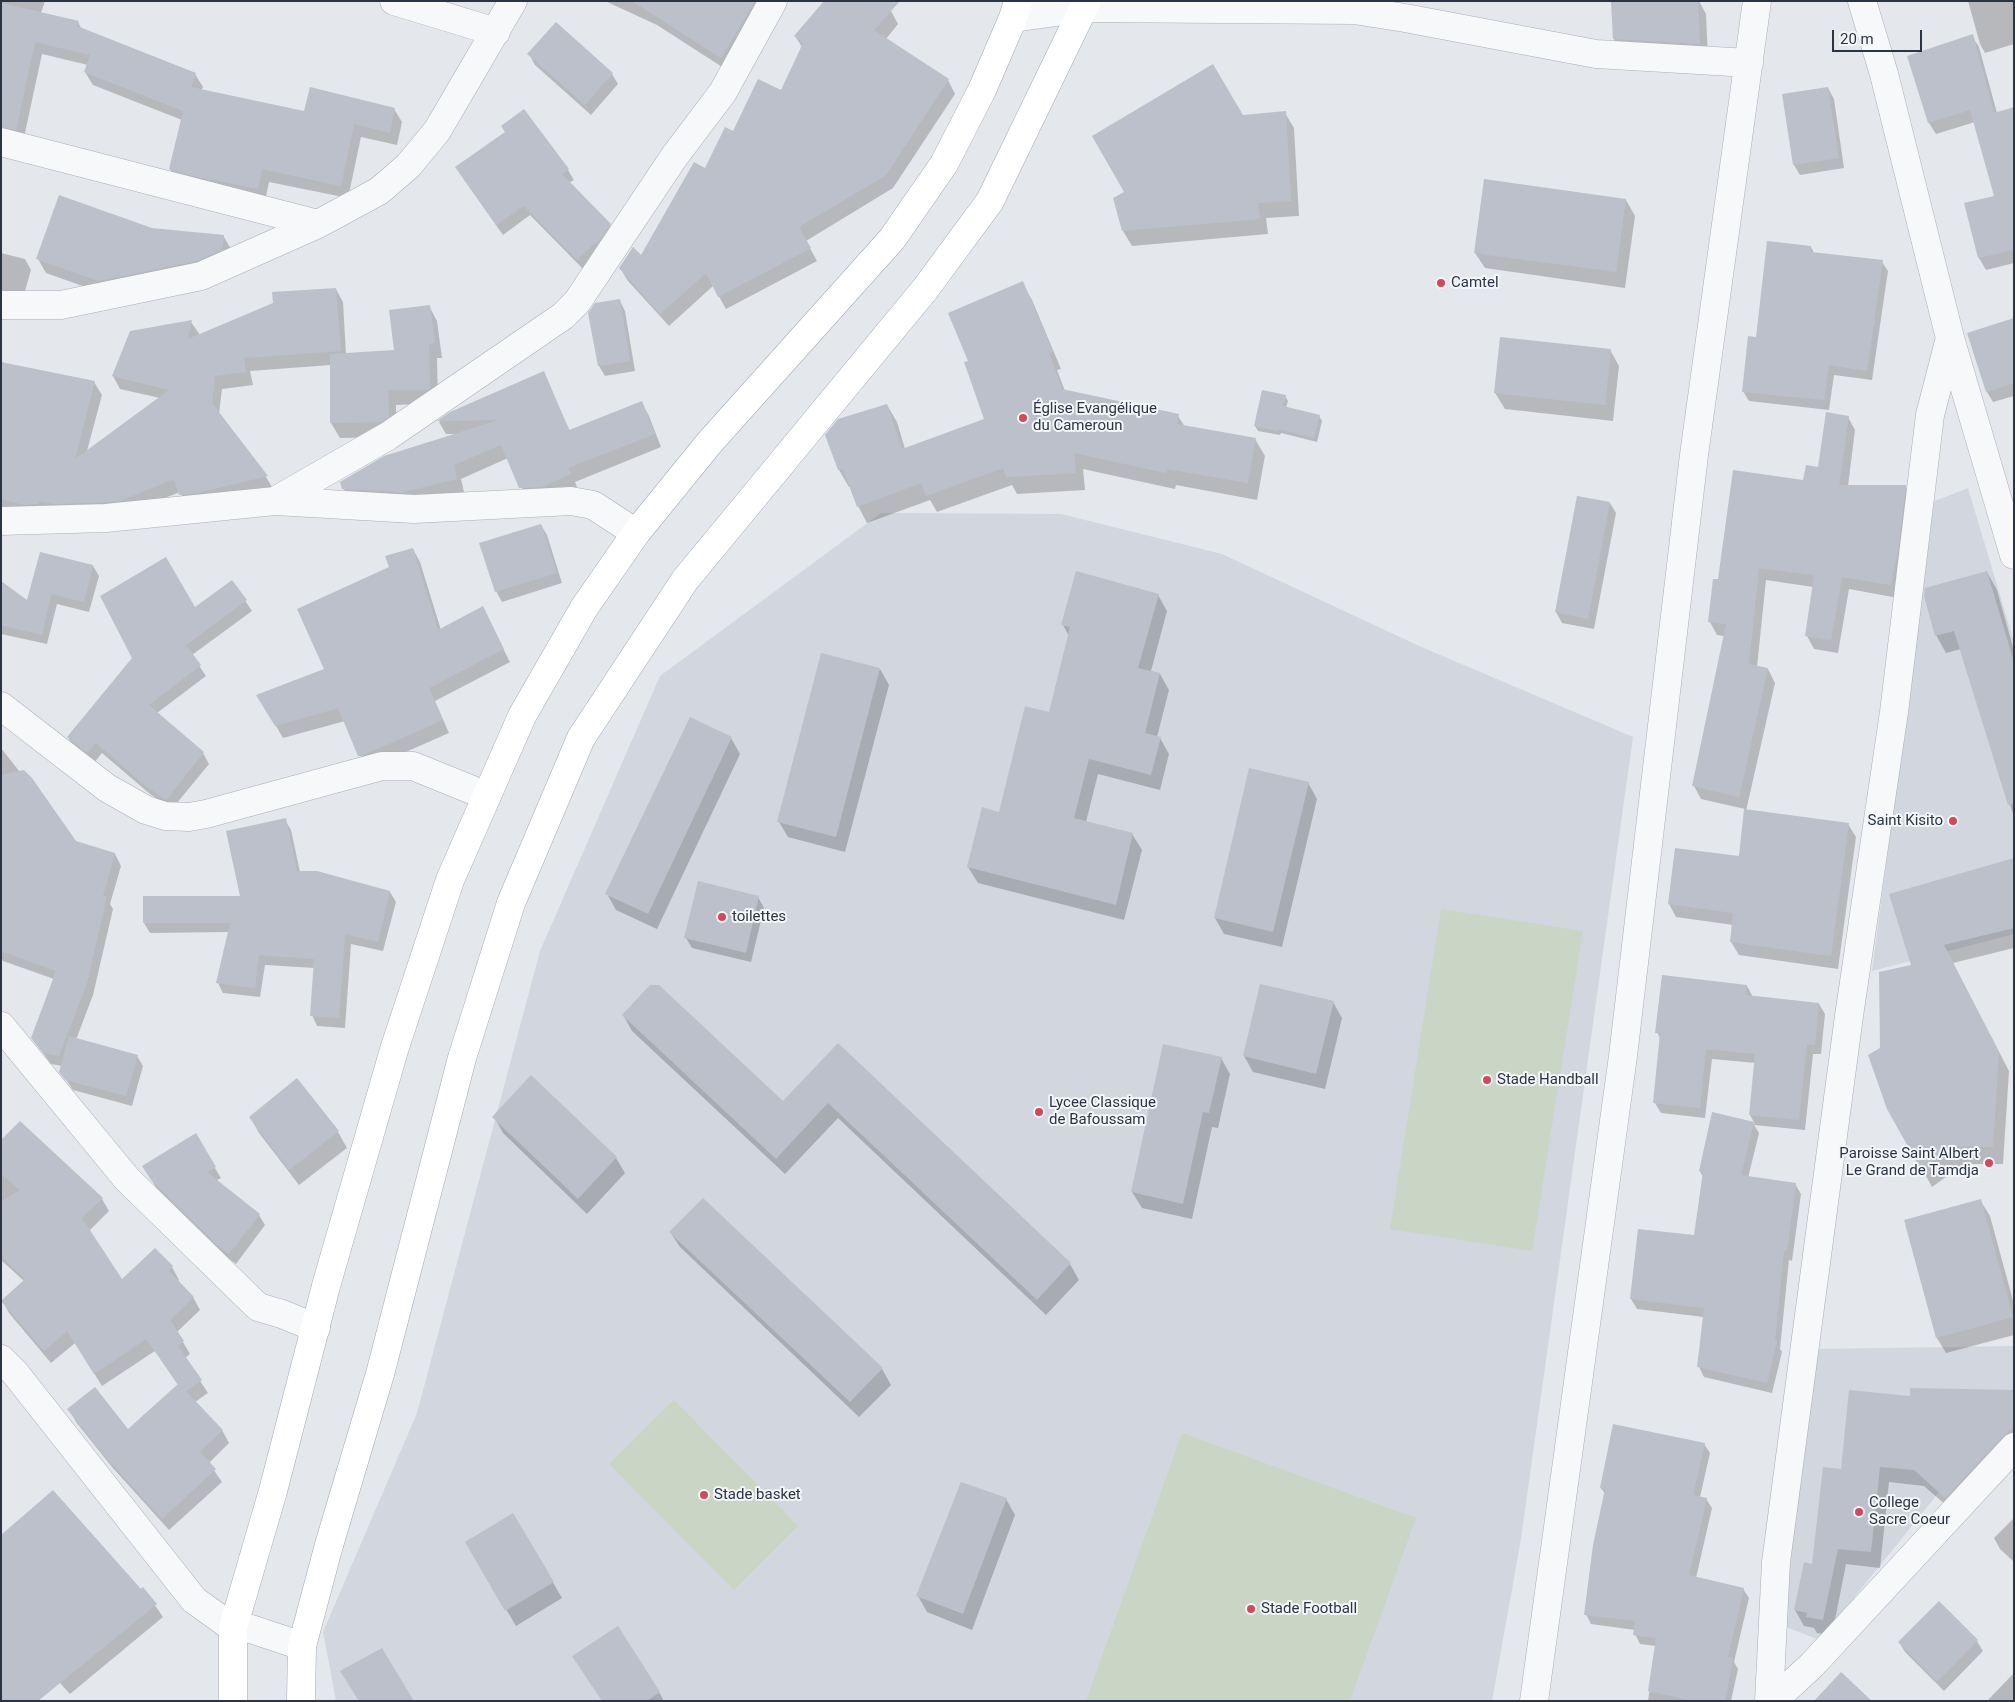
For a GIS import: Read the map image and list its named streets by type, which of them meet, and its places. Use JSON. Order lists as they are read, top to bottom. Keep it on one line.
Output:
{"places":["Camtel","Église Evangélique du Cameroun","Saint Kisito","toilettes","Stade Handball","Lycee Classique de Bafoussam","Paroisse Saint Albert Le Grand de Tamdja","Stade basket","College Sacre Coeur","Stade Football"],"scale_bar":"20 m"}
